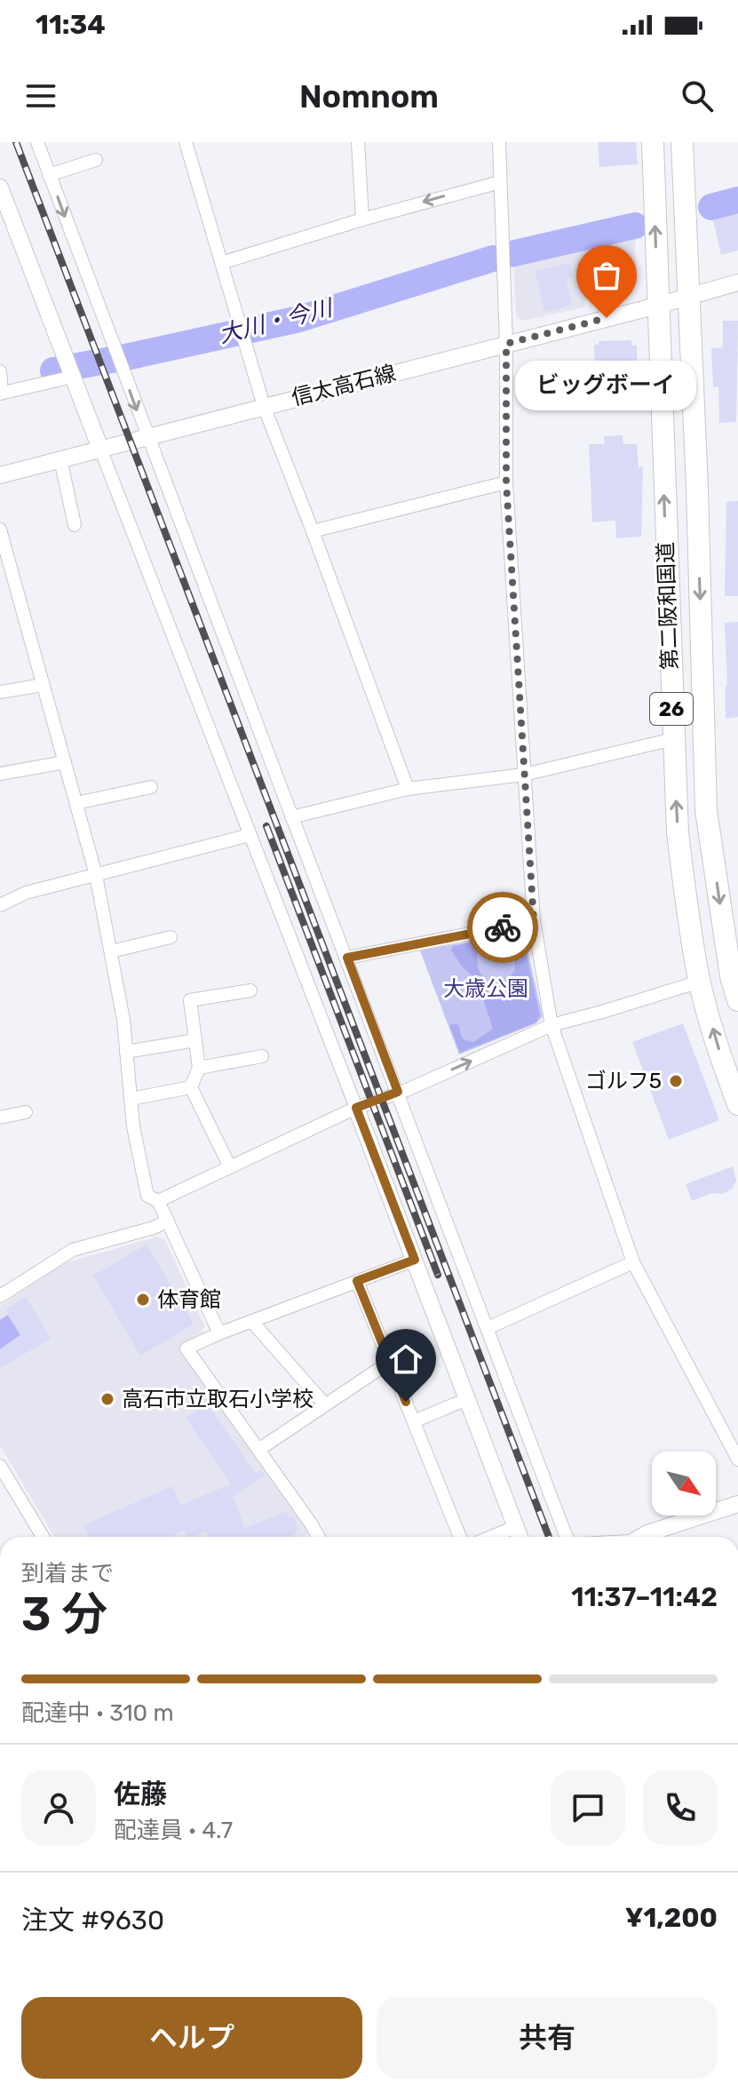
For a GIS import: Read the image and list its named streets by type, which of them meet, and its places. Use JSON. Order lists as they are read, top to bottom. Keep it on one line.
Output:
{"streets":{"highway":["第二阪和国道","26"],"street":["信太高石線"]},"crossings":[["信太高石線","第二阪和国道"]],"water":["大川・今川"],"parks":["大歳公園"],"places":["ビッグボーイ","ゴルフ5","体育館","高石市立取石小学校"],"north":"bottom right","page":{"status":"11:34","header":"Nomnom","bubble":"ビッグボーイ","heading":["3 分","到着まで","11:37–11:42"],"panel":["佐藤","配達員 · 4.7","注文 #9630","¥1,200"],"bar":"配達中 · 310 m","buttons":["ヘルプ","共有"]}}
